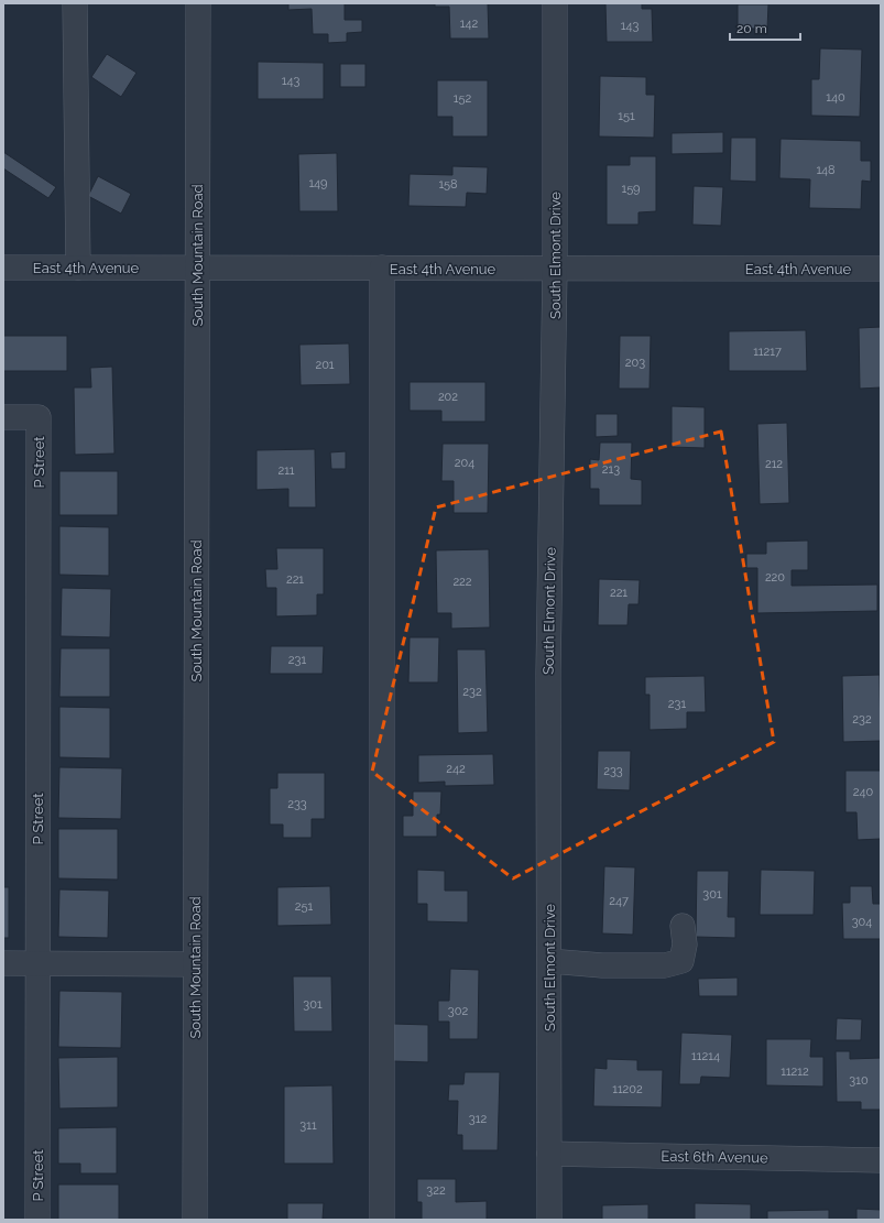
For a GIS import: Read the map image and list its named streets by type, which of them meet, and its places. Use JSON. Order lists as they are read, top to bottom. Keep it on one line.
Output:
{"streets":{"street":["South Mountain Road","South Elmont Drive","East 4th Avenue","P Street","East 6th Avenue"]},"crossings":[["South Mountain Road","East 4th Avenue"],["South Elmont Drive","East 4th Avenue"],["South Elmont Drive","East 6th Avenue"]],"house_numbers":["142","143","143","140","152","151","148","149","158","159","11217","203","201","202","204","212","213","211","220","221","222","221","231","232","231","232","242","233","240","233","301","247","251","304","301","302","11214","11212","310","11202","312","311","322"],"scale_bar":"20 m"}
